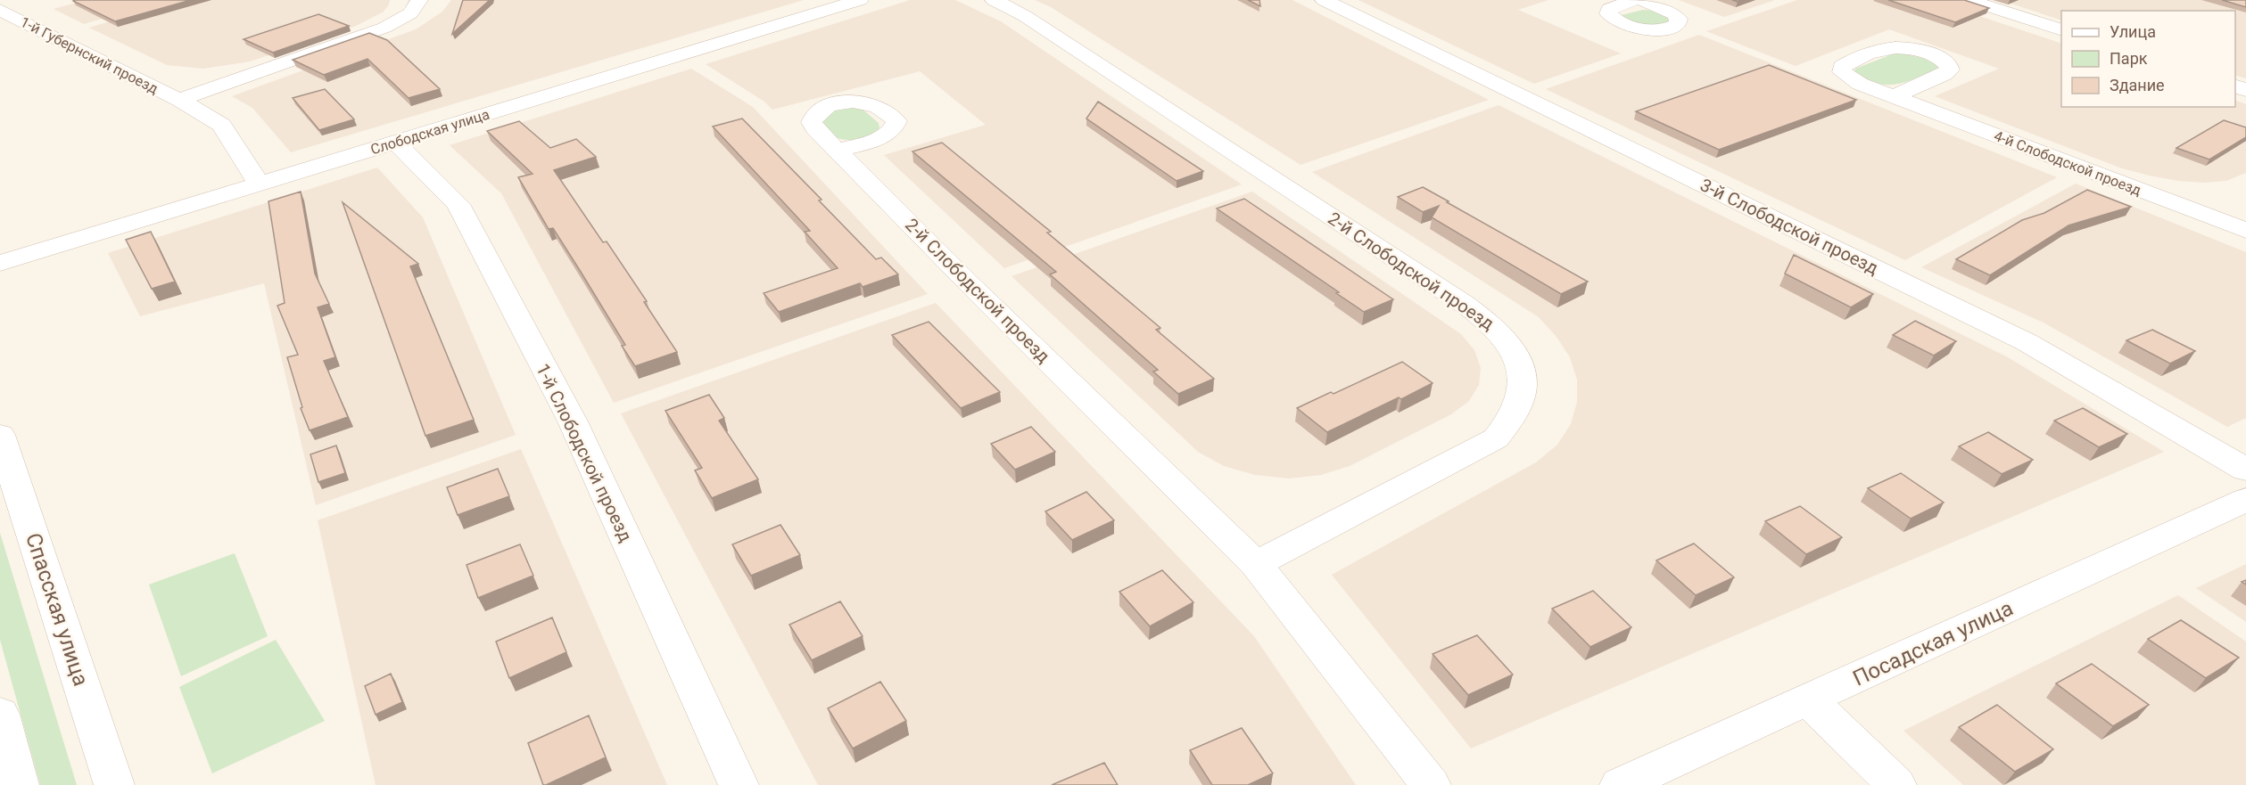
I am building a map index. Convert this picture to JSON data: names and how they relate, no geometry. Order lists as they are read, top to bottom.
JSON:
{
  "streets": {
    "street": [
      "1-й Губернский проезд",
      "Слободская улица",
      "4-й Слободской проезд",
      "3-й Слободской проезд",
      "2-й Слободской проезд",
      "1-й Слободской проезд",
      "Спасская улица",
      "Посадская улица"
    ]
  },
  "crossings": [
    ["1-й Губернский проезд", "Слободская улица"],
    ["Слободская улица", "1-й Слободской проезд"]
  ],
  "legend": ["Улица", "Парк", "Здание"]
}
